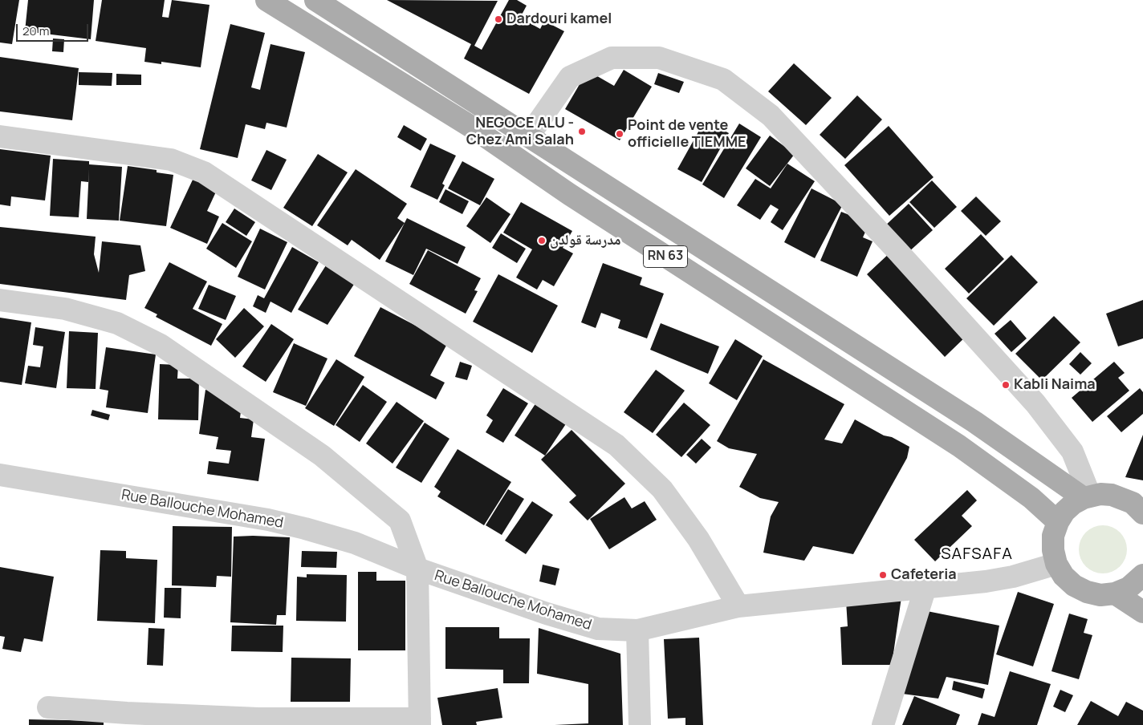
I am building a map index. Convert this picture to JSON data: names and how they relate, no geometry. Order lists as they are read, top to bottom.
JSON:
{
  "streets": {
    "main road": ["RN 63"],
    "street": ["Rue Ballouche Mohamed"]
  },
  "districts": ["SAFSAFA"],
  "places": [
    "Dardouri kamel",
    "NEGOCE ALU - Chez Ami Salah",
    "Point de vente officielle TIEMME",
    "مدرسة قولدن",
    "Kabli Naima",
    "Cafeteria"
  ],
  "scale_bar": "20 m"
}
